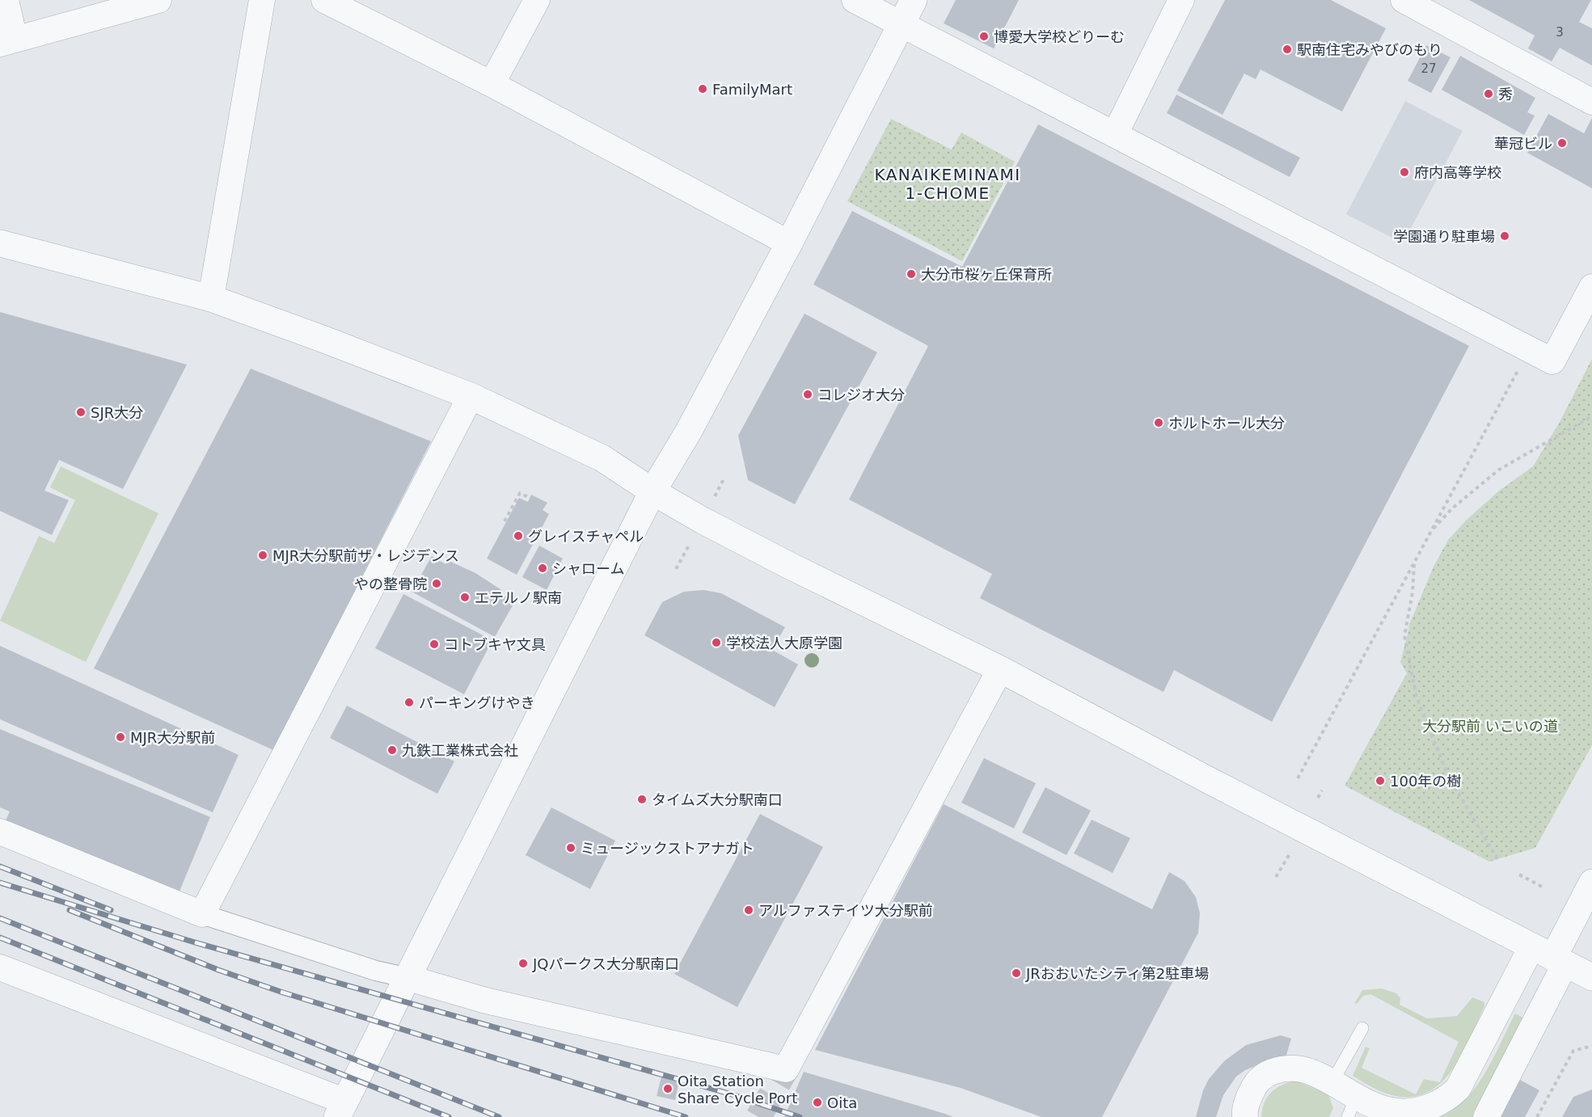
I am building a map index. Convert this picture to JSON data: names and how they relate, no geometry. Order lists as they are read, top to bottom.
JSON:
{
  "districts": ["KANAIKEMINAMI 1-CHOME"],
  "parks": ["大分駅前 いこいの道"],
  "places": [
    "博愛大学校どりーむ",
    "駅南住宅みやびのもり",
    "FamilyMart",
    "秀",
    "華冠ビル",
    "府内高等学校",
    "学園通り駐車場",
    "大分市桜ヶ丘保育所",
    "コレジオ大分",
    "SJR大分",
    "ホルトホール大分",
    "グレイスチャペル",
    "MJR大分駅前ザ・レジデンス",
    "シャローム",
    "やの整骨院",
    "エテルノ駅南",
    "学校法人大原学園",
    "コトブキヤ文具",
    "パーキングけやき",
    "MJR大分駅前",
    "九鉄工業株式会社",
    "100年の樹",
    "タイムズ大分駅南口",
    "ミュージックストアナガト",
    "アルファステイツ大分駅前",
    "JQパークス大分駅南口",
    "JRおおいたシティ第2駐車場",
    "Oita Station Share Cycle Port",
    "Oita"
  ],
  "house_numbers": ["3", "27"]
}
